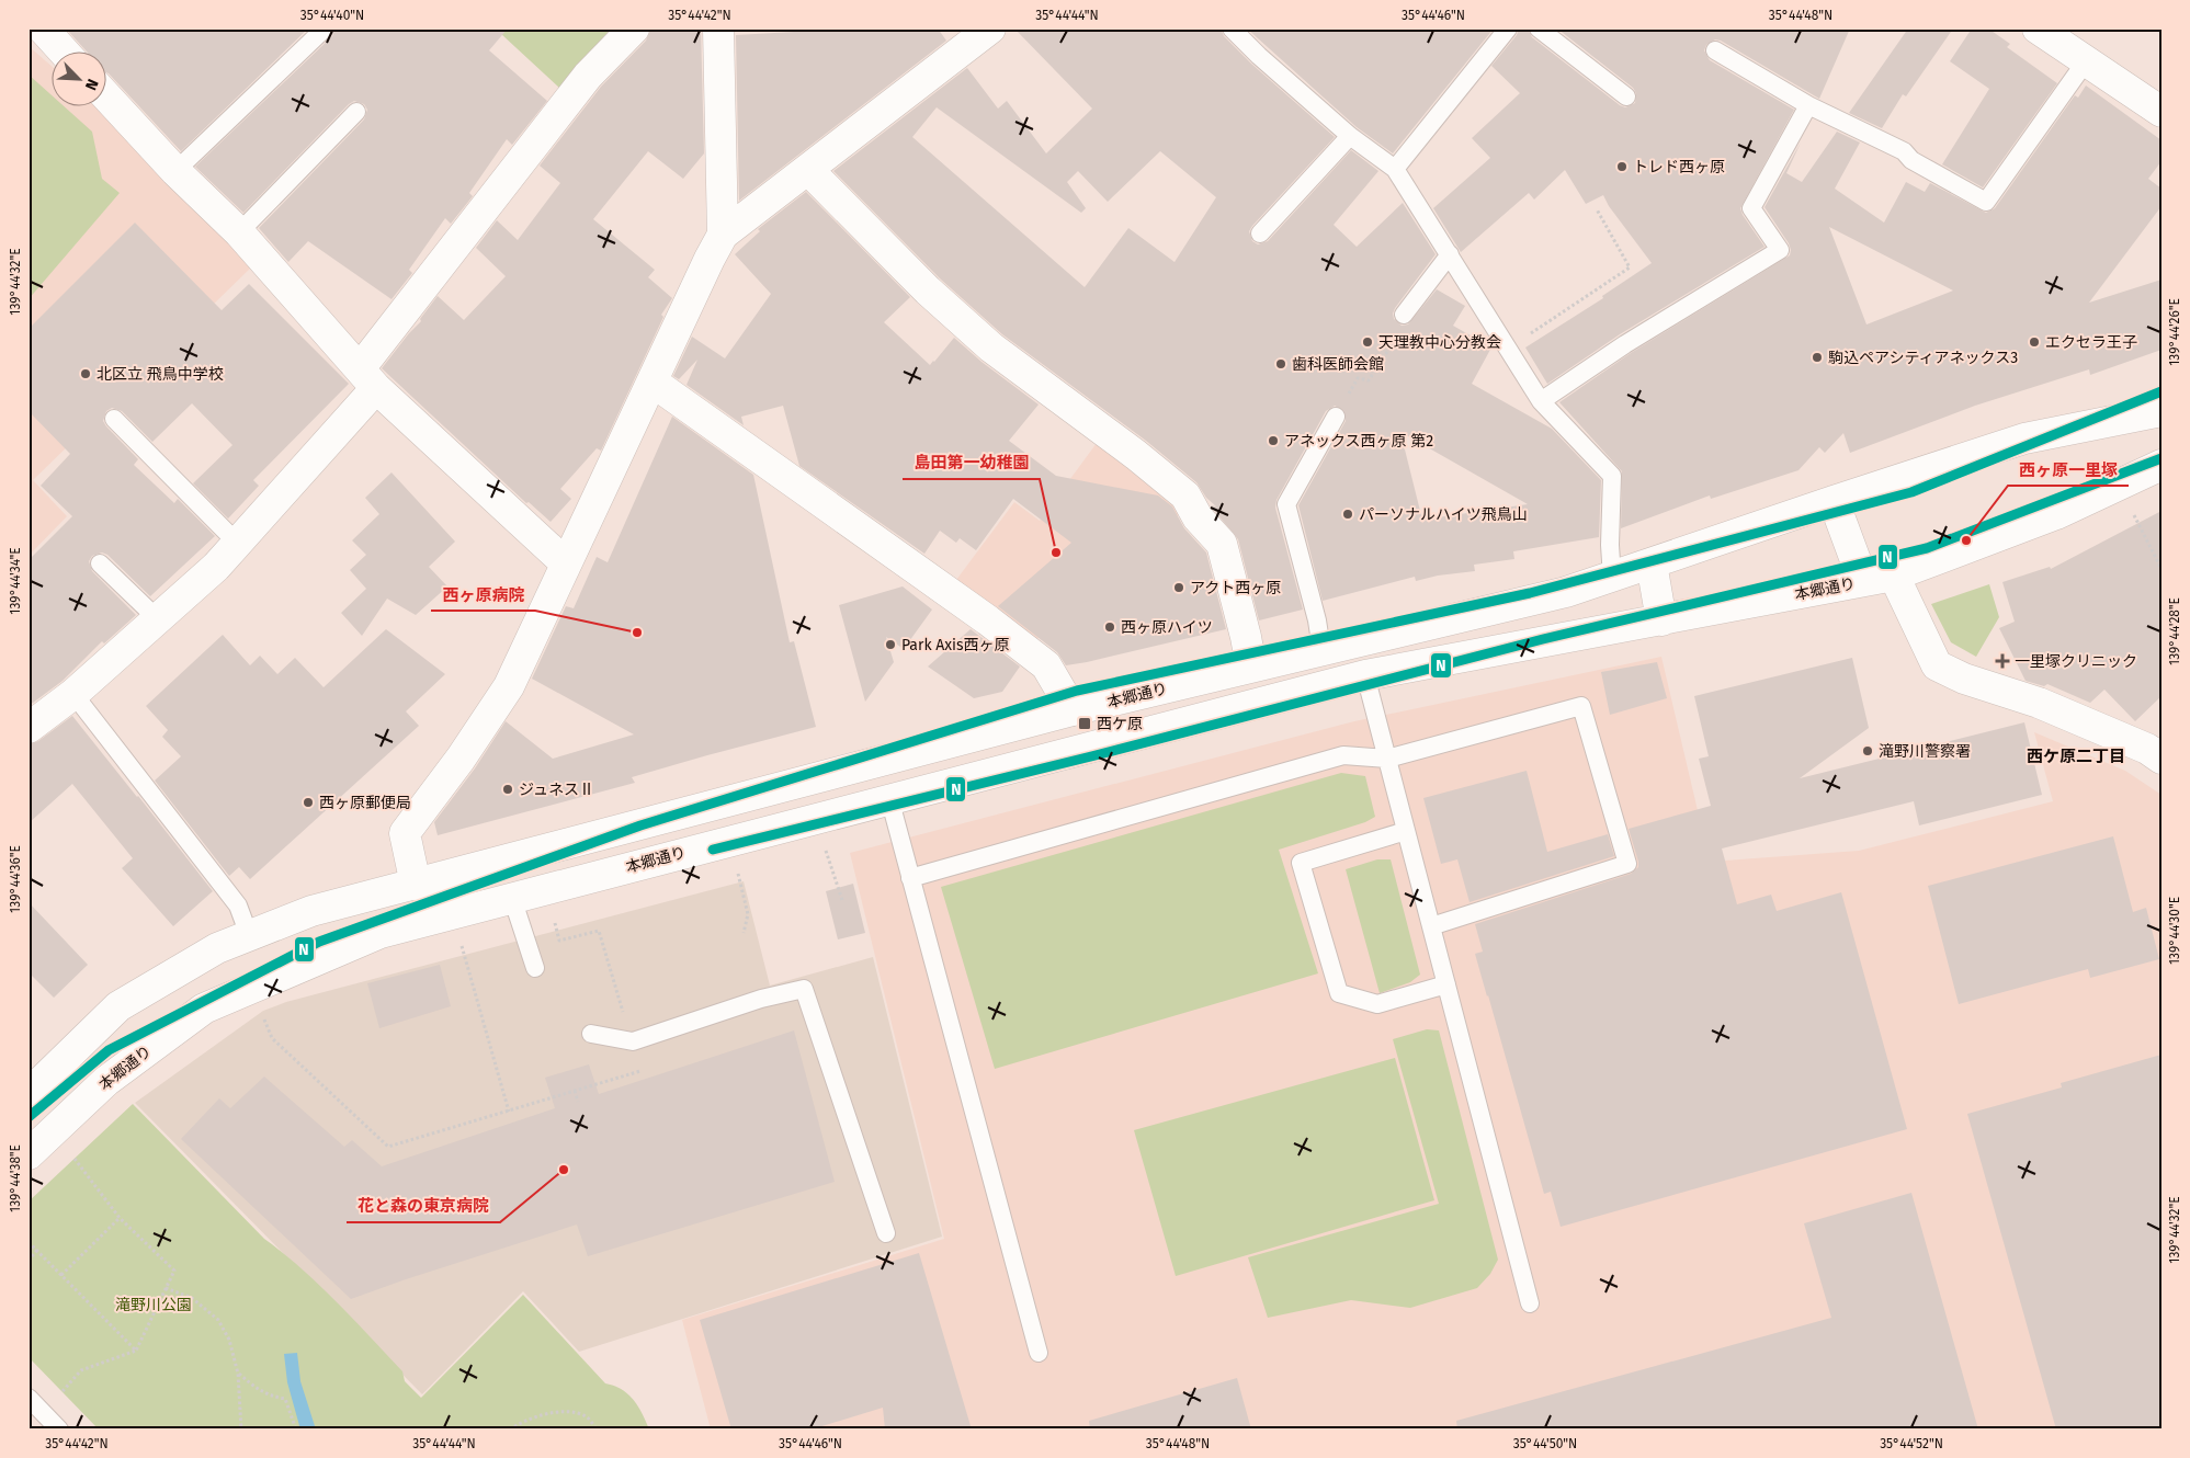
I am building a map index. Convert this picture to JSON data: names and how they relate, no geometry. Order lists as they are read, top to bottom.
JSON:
{
  "streets": {
    "main road": ["本郷通り"]
  },
  "districts": ["西ケ原二丁目"],
  "parks": ["滝野川公園"],
  "places": {
    "other": [
      "トレド西ヶ原",
      "天理教中心分教会",
      "エクセラ王子",
      "駒込ペアシティアネックス3",
      "歯科医師会館",
      "北区立 飛鳥中学校",
      "アネックス西ヶ原 第2",
      "パーソナルハイツ飛鳥山",
      "西ヶ原一里塚",
      "島田第一幼稚園",
      "アクト西ヶ原",
      "西ヶ原ハイツ",
      "西ヶ原病院",
      "Park Axis西ヶ原",
      "滝野川警察署",
      "ジュネスⅡ",
      "西ヶ原郵便局",
      "花と森の東京病院"
    ],
    "health": ["一里塚クリニック"],
    "transit": ["西ケ原"]
  },
  "lines": ["transit line N"],
  "north": "bottom right",
  "coordinates": [
    "35°44'40\"N",
    "35°44'42\"N",
    "35°44'44\"N",
    "35°44'46\"N",
    "35°44'48\"N",
    "139°44'32\"E",
    "139°44'26\"E",
    "139°44'34\"E",
    "139°44'28\"E",
    "139°44'36\"E",
    "139°44'30\"E",
    "139°44'38\"E",
    "35°44'50\"N",
    "35°44'52\"N"
  ]
}
